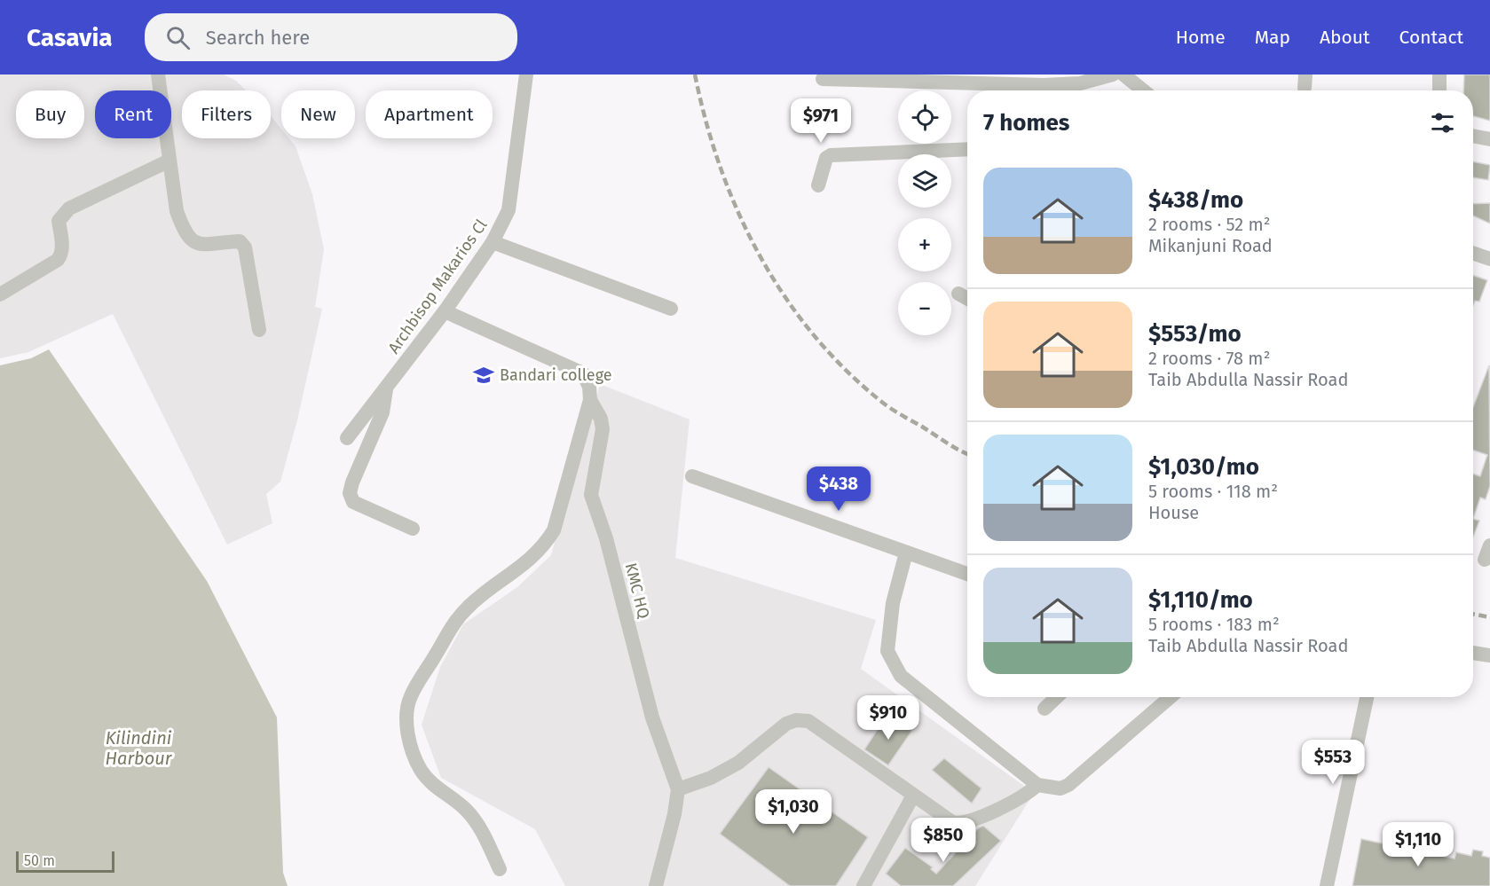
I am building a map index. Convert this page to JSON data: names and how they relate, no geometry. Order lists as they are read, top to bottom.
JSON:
{
  "streets": {
    "street": ["Archbisop Makarios Cl", "KMC HQ"]
  },
  "crossings": [
    ["Archbisop Makarios Cl", "KMC HQ"]
  ],
  "water": ["Kilindini Harbour"],
  "places": {
    "school or university": ["Bandari college"]
  },
  "scale_bar": "50 m",
  "page": {
    "header": "Casavia",
    "search": "Search here",
    "nav": [
      "Home",
      "Map",
      "About",
      "Contact"
    ],
    "map_buttons": ["+", "−"],
    "chip": [
      "Buy",
      "Rent",
      "Filters",
      "New",
      "Apartment"
    ],
    "heading": "7 homes",
    "price": [
      "$971",
      "$438",
      "$910",
      "$553",
      "$1,030",
      "$850",
      "$1,110"
    ],
    "list": [
      {
        "name": "$438/mo",
        "note": "2 rooms · 52 m² · Mikanjuni Road"
      },
      {
        "name": "$553/mo",
        "note": "2 rooms · 78 m² · Taib Abdulla Nassir Road"
      },
      {
        "name": "$1,030/mo",
        "note": "5 rooms · 118 m² · House"
      },
      {
        "name": "$1,110/mo",
        "note": "5 rooms · 183 m² · Taib Abdulla Nassir Road"
      }
    ],
    "scale": "50 m"
  }
}
